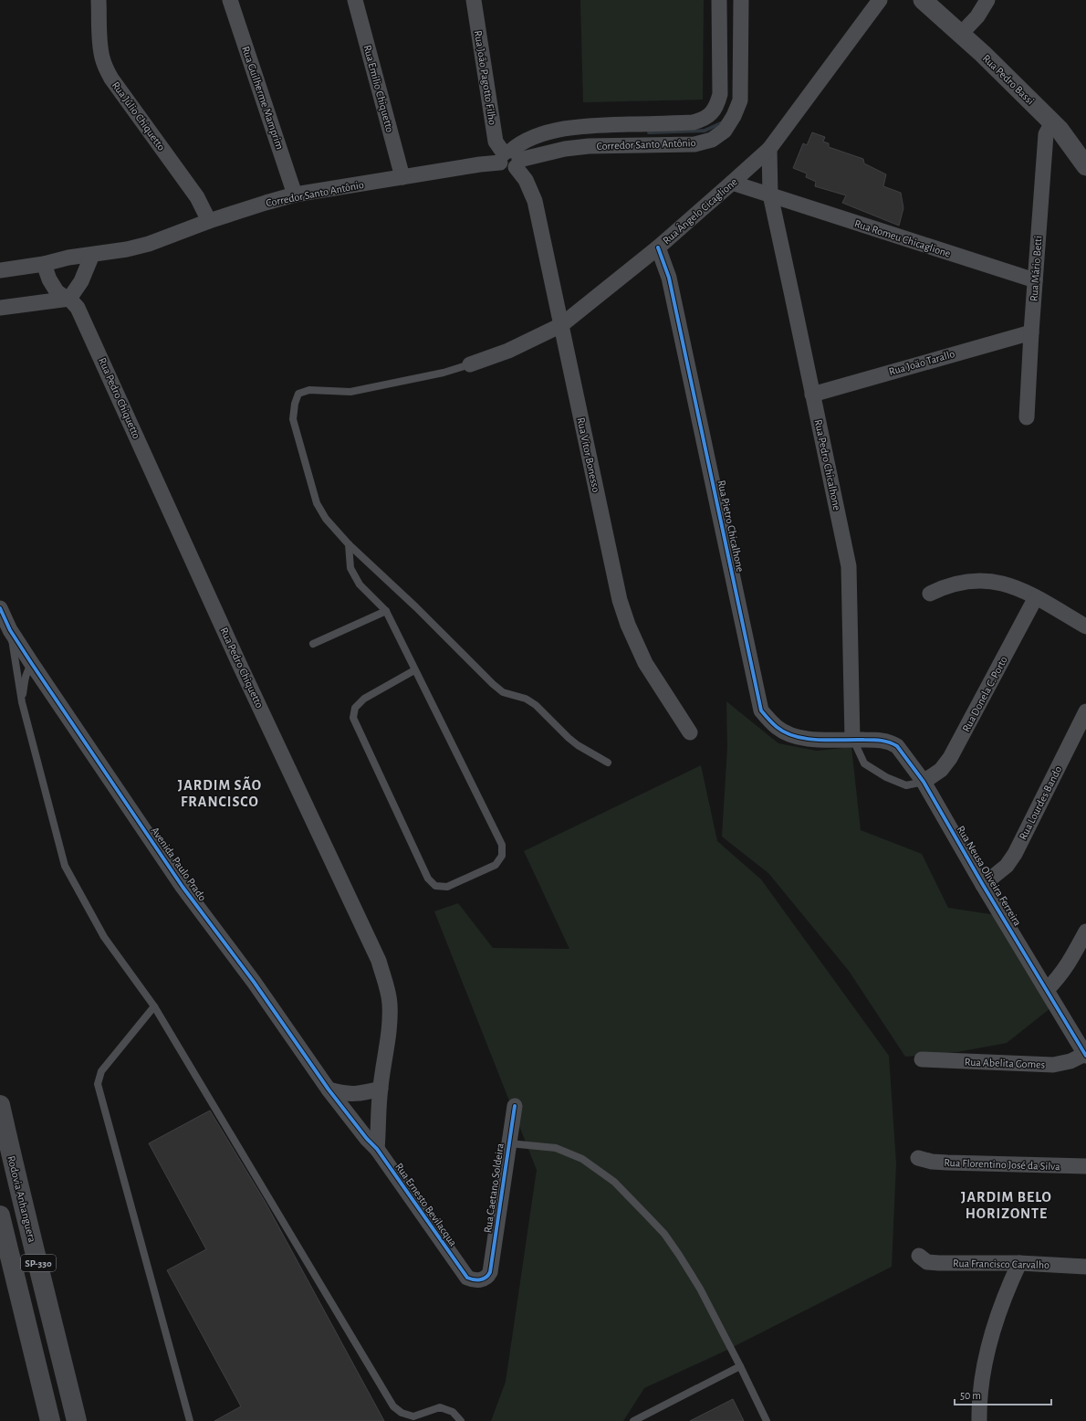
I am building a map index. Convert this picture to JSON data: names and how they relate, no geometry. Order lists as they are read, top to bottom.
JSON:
{
  "streets": {
    "highway": ["Rodovia Anhanguera", "SP-330"],
    "street": [
      "Rua João Pagotto Filho",
      "Rua Pedro Bassi",
      "Rua Emilio Chiquetto",
      "Rua Guilherme Mamprim",
      "Rua Júlio Chiquetto",
      "Corredor Santo Antônio",
      "Rua Ângelo Cicaglione",
      "Rua Romeu Chicaglione",
      "Rua Mário Betti",
      "Rua João Tarallo",
      "Rua Pedro Chiquetto",
      "Rua Vitor Bonesso",
      "Rua Pedro Chicalhone",
      "Rua Pietro Chicalhone",
      "Rua Donela C. Porto",
      "Rua Lourdes Bando",
      "Avenida Paulo Prado",
      "Rua Neusa Oliveira Ferreira",
      "Rua Abelita Gomes",
      "Rua Florentino José da Silva",
      "Rua Caetano Soldeira",
      "Rua Ernesto Bevilacqua",
      "Rua Francisco Carvalho"
    ]
  },
  "crossings": [
    ["Rua João Pagotto Filho", "Corredor Santo Antônio"],
    ["Rua João Pagotto Filho", "Rua Vitor Bonesso"],
    ["Rua Pedro Bassi", "Rua Mário Betti"],
    ["Rua Emilio Chiquetto", "Corredor Santo Antônio"],
    ["Rua Guilherme Mamprim", "Corredor Santo Antônio"],
    ["Rua Júlio Chiquetto", "Corredor Santo Antônio"],
    ["Corredor Santo Antônio", "Rua Pedro Chiquetto"],
    ["Corredor Santo Antônio", "Rua Vitor Bonesso"],
    ["Rua Ângelo Cicaglione", "Rua Romeu Chicaglione"],
    ["Rua Ângelo Cicaglione", "Rua Vitor Bonesso"],
    ["Rua Ângelo Cicaglione", "Rua Pedro Chicalhone"],
    ["Rua Ângelo Cicaglione", "Rua Pietro Chicalhone"],
    ["Rua Romeu Chicaglione", "Rua Mário Betti"],
    ["Rua Romeu Chicaglione", "Rua Pedro Chicalhone"],
    ["Rua Mário Betti", "Rua João Tarallo"],
    ["Rua João Tarallo", "Rua Pedro Chicalhone"],
    ["Rua Pedro Chicalhone", "Rua Pietro Chicalhone"],
    ["Rua Pedro Chicalhone", "Rua Neusa Oliveira Ferreira"],
    ["Rua Pietro Chicalhone", "Rua Neusa Oliveira Ferreira"],
    ["Rua Donela C. Porto", "Rua Neusa Oliveira Ferreira"],
    ["Rua Lourdes Bando", "Rua Neusa Oliveira Ferreira"],
    ["Avenida Paulo Prado", "Rua Ernesto Bevilacqua"],
    ["Rua Neusa Oliveira Ferreira", "Rua Abelita Gomes"],
    ["Rua Caetano Soldeira", "Rua Ernesto Bevilacqua"]
  ],
  "districts": ["JARDIM SÃO FRANCISCO", "JARDIM BELO HORIZONTE"],
  "scale_bar": "50 m"
}
